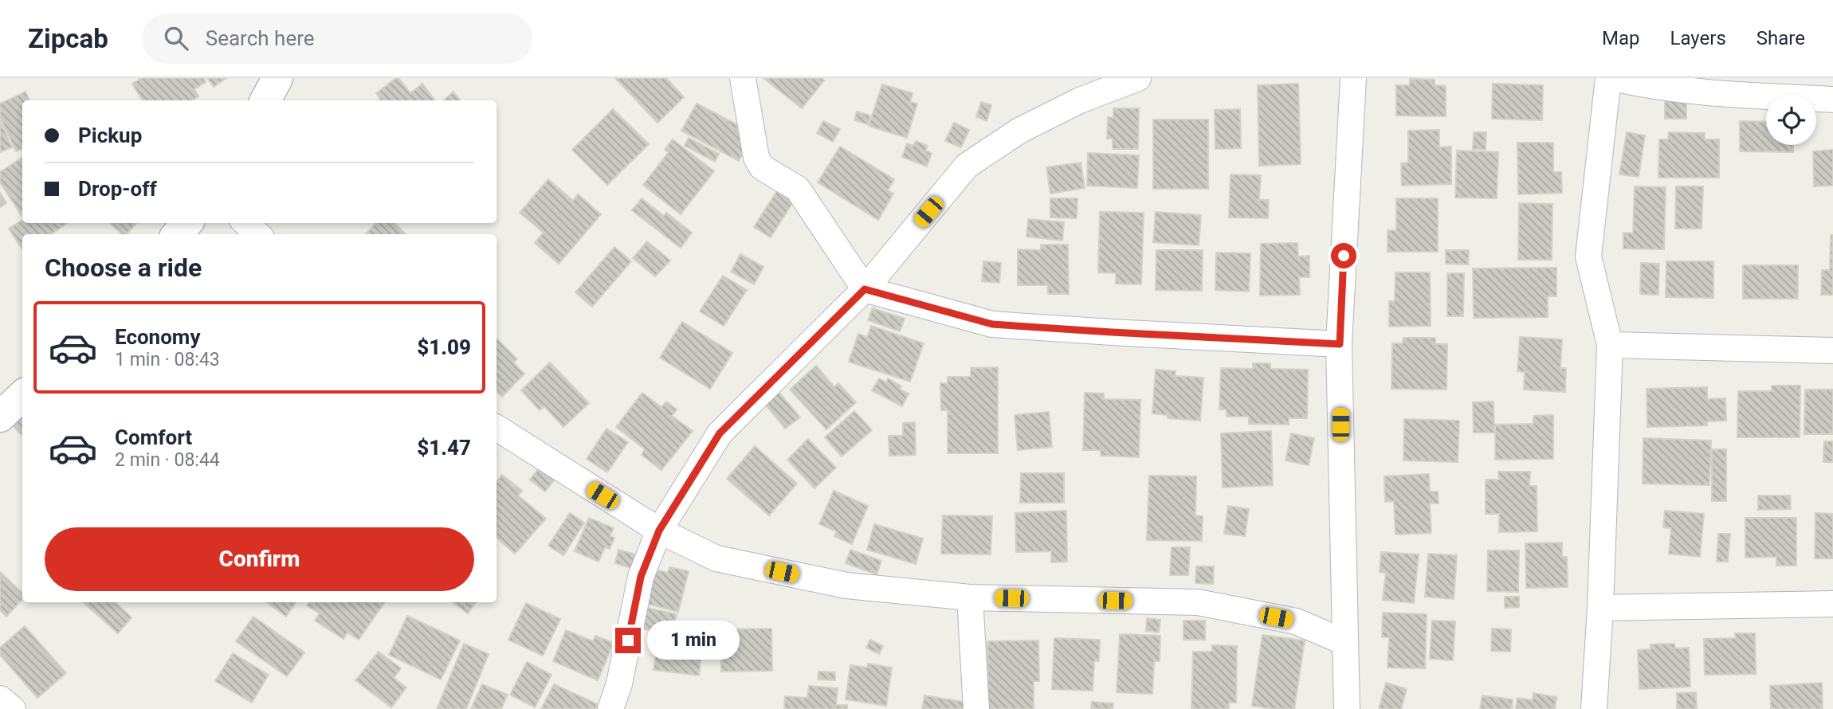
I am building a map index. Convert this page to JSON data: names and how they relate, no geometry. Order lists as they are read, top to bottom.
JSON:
{
  "page": {
    "header": "Zipcab",
    "search": "Search here",
    "nav": ["Map", "Layers", "Share"],
    "banner": ["Pickup", "Drop-off"],
    "heading": "Choose a ride",
    "list": [
      {
        "name": "Economy",
        "note": "1 min · 08:43",
        "value": "$1.09"
      },
      {
        "name": "Comfort",
        "note": "2 min · 08:44",
        "value": "$1.47"
      }
    ],
    "buttons": "Confirm",
    "bubble": "1 min"
  }
}
